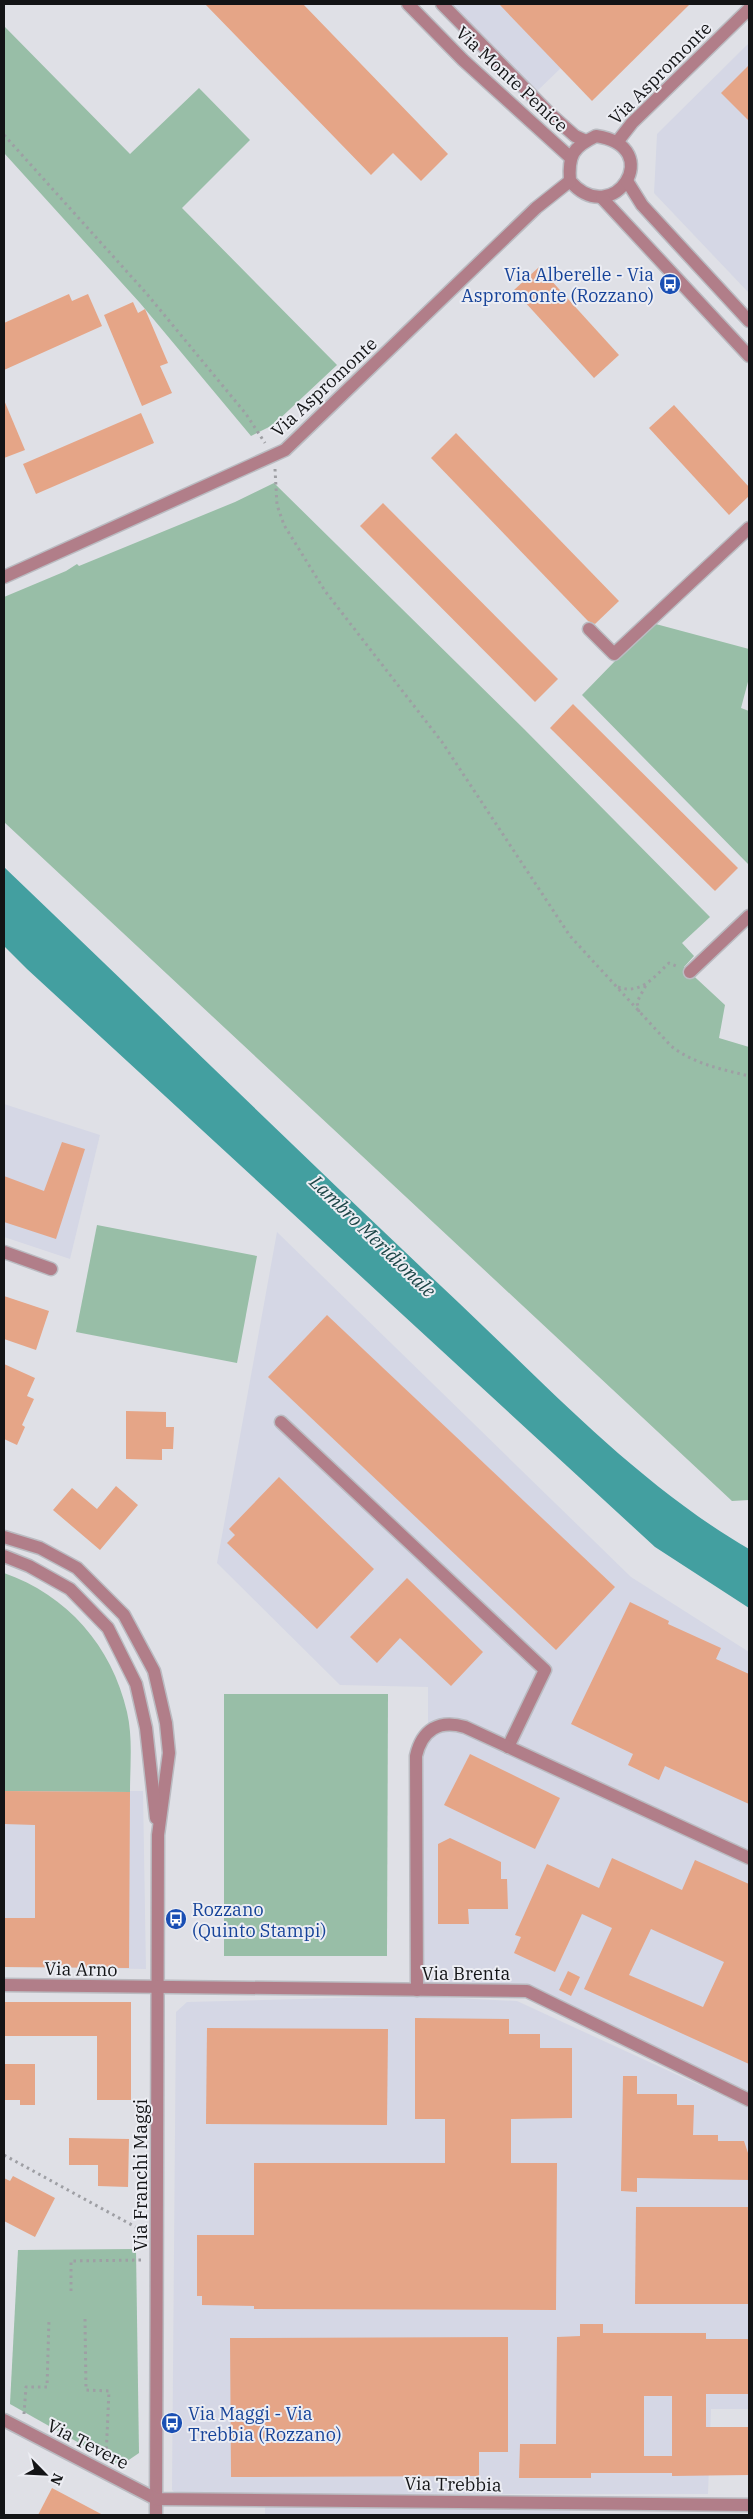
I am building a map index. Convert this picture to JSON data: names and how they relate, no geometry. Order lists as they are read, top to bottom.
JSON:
{
  "streets": {
    "street": [
      "Via Aspromonte",
      "Via Monte Penice",
      "Via Arno",
      "Via Brenta",
      "Via Franchi Maggi",
      "Via Tevere",
      "Via Trebbia"
    ]
  },
  "crossings": [
    ["Via Aspromonte", "Via Monte Penice"],
    ["Via Arno", "Via Brenta"],
    ["Via Arno", "Via Franchi Maggi"],
    ["Via Brenta", "Via Franchi Maggi"],
    ["Via Franchi Maggi", "Via Tevere"],
    ["Via Franchi Maggi", "Via Trebbia"],
    ["Via Tevere", "Via Trebbia"]
  ],
  "water": ["Lambro Meridionale"],
  "places": {
    "bus stop": ["Via Alberelle - Via Aspromonte (Rozzano)", "Rozzano (Quinto Stampi)", "Via Maggi - Via Trebbia (Rozzano)"]
  },
  "north": "bottom right"
}
